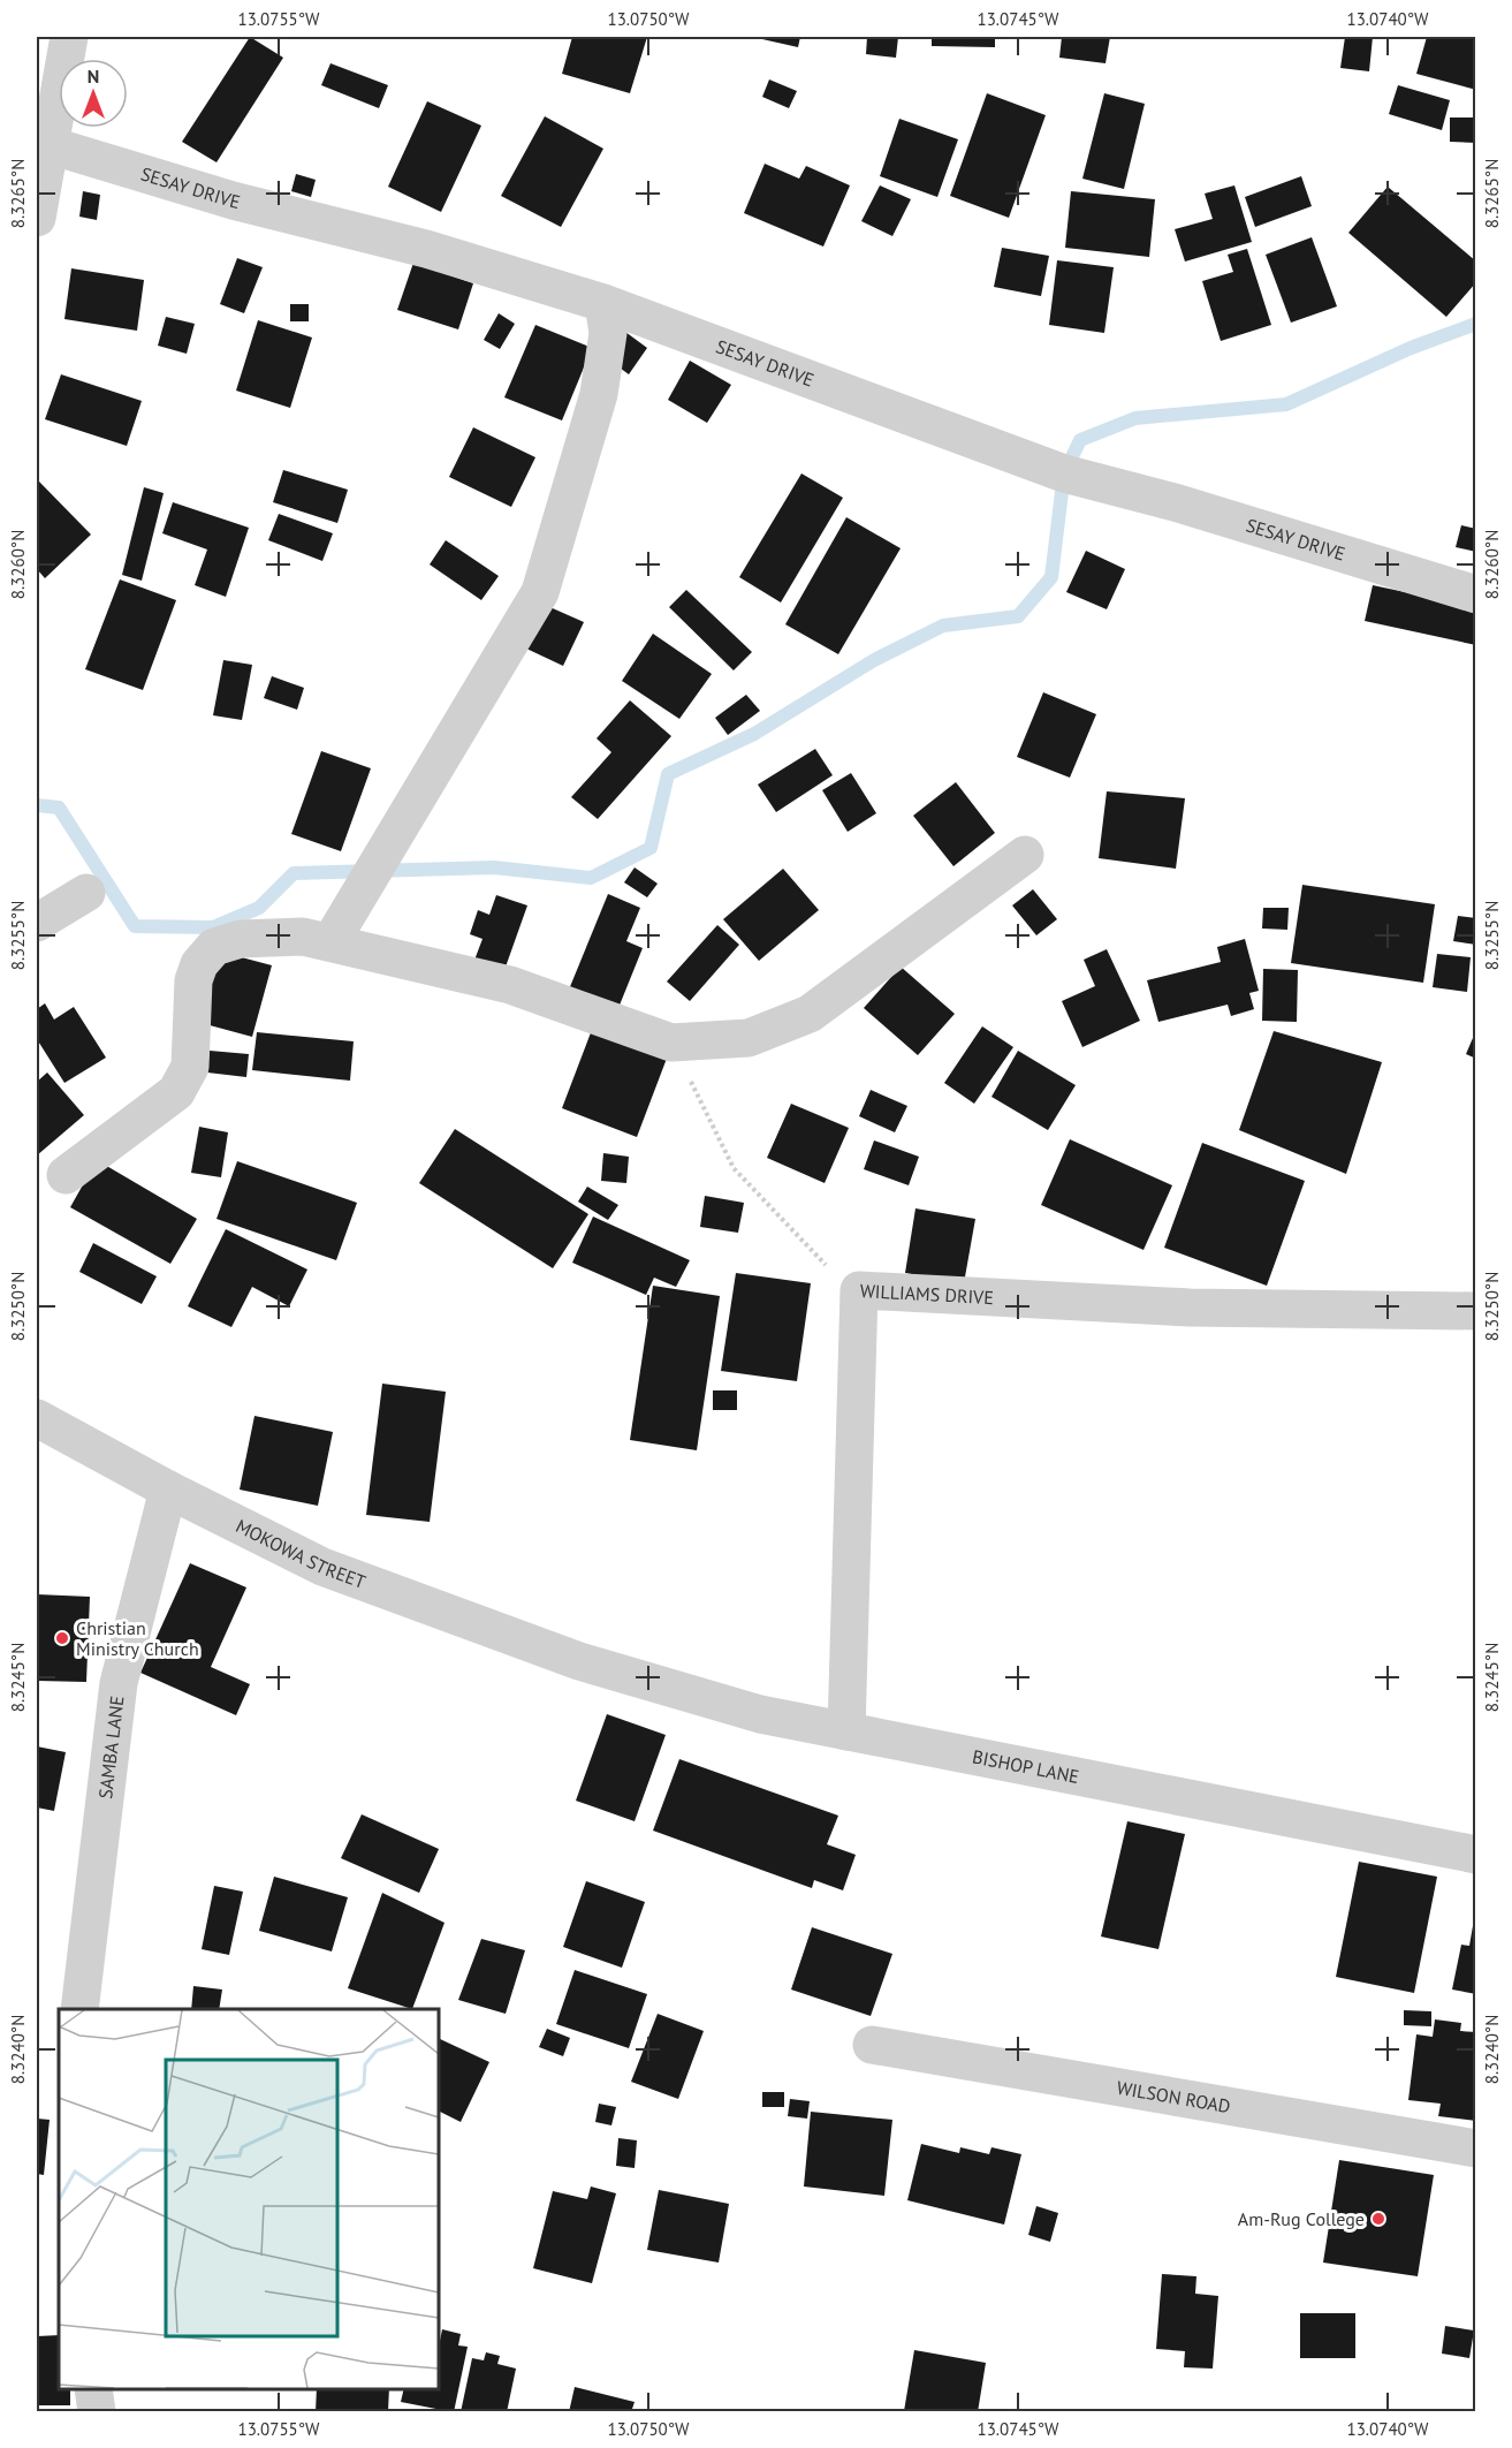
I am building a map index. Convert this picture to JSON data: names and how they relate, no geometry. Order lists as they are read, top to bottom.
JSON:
{
  "streets": {
    "street": [
      "SESAY DRIVE",
      "WILLIAMS DRIVE",
      "MOKOWA STREET",
      "SAMBA LANE",
      "BISHOP LANE",
      "WILSON ROAD"
    ]
  },
  "crossings": [
    ["MOKOWA STREET", "SAMBA LANE"],
    ["MOKOWA STREET", "BISHOP LANE"]
  ],
  "places": ["Christian Ministry Church", "Am-Rug College"],
  "north": "top",
  "coordinates": [
    "13.0755°W",
    "13.0750°W",
    "13.0745°W",
    "13.0740°W",
    "8.3265°N",
    "8.3260°N",
    "8.3255°N",
    "8.3250°N",
    "8.3245°N",
    "8.3240°N"
  ]
}
